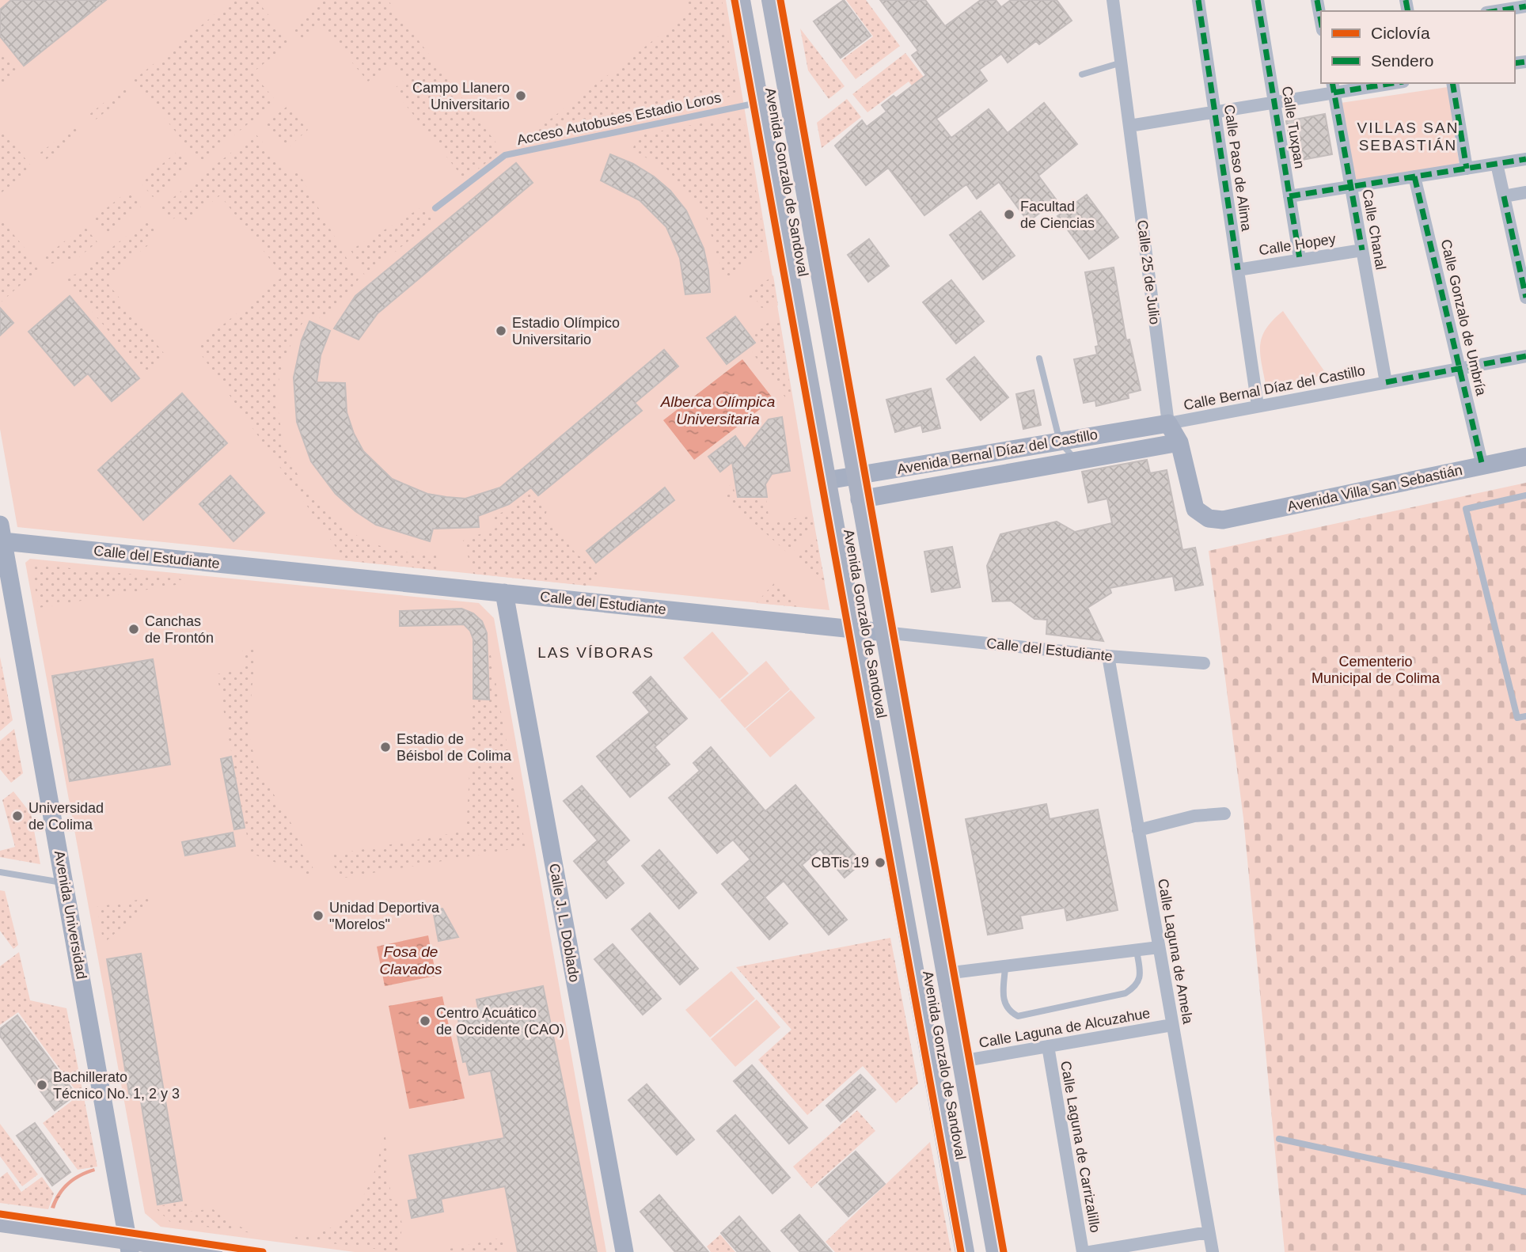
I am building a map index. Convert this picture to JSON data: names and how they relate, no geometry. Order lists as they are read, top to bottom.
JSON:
{
  "streets": {
    "main road": ["Avenida Gonzalo de Sandoval"],
    "street": [
      "Calle Tuxpan",
      "Calle Paso de Alima",
      "Calle Chanal",
      "Calle Hopey",
      "Calle 25 de Julio",
      "Calle Gonzalo de Umbría",
      "Calle Bernal Díaz del Castillo",
      "Avenida Bernal Díaz del Castillo",
      "Avenida Villa San Sebastián",
      "Calle del Estudiante",
      "Avenida Universidad",
      "Calle J. L. Doblado",
      "Calle Laguna de Amela",
      "Calle Laguna de Alcuzahue",
      "Calle Laguna de Carrizalillo"
    ],
    "lane": ["Acceso Autobuses Estadio Loros"]
  },
  "crossings": [
    ["Acceso Autobuses Estadio Loros", "Avenida Gonzalo de Sandoval"],
    ["Calle Tuxpan", "Calle Hopey"],
    ["Calle Paso de Alima", "Calle Hopey"],
    ["Calle Paso de Alima", "Calle Bernal Díaz del Castillo"],
    ["Avenida Gonzalo de Sandoval", "Avenida Bernal Díaz del Castillo"],
    ["Avenida Gonzalo de Sandoval", "Calle del Estudiante"],
    ["Avenida Gonzalo de Sandoval", "Calle Laguna de Alcuzahue"],
    ["Calle Chanal", "Calle Hopey"],
    ["Calle Chanal", "Calle Bernal Díaz del Castillo"],
    ["Calle 25 de Julio", "Calle Bernal Díaz del Castillo"],
    ["Calle 25 de Julio", "Avenida Bernal Díaz del Castillo"],
    ["Calle 25 de Julio", "Avenida Villa San Sebastián"],
    ["Calle Gonzalo de Umbría", "Calle Bernal Díaz del Castillo"],
    ["Calle Gonzalo de Umbría", "Avenida Villa San Sebastián"],
    ["Calle Bernal Díaz del Castillo", "Avenida Bernal Díaz del Castillo"],
    ["Calle del Estudiante", "Avenida Universidad"],
    ["Calle del Estudiante", "Calle J. L. Doblado"],
    ["Calle del Estudiante", "Calle Laguna de Amela"],
    ["Calle Laguna de Amela", "Calle Laguna de Alcuzahue"],
    ["Calle Laguna de Alcuzahue", "Calle Laguna de Carrizalillo"]
  ],
  "districts": ["VILLAS SAN SEBASTIÁN", "LAS VÍBORAS"],
  "water": ["Alberca Olímpica Universitaria", "Fosa de Clavados"],
  "parks": ["Cementerio Municipal de Colima"],
  "places": [
    "Campo Llanero Universitario",
    "Facultad de Ciencias",
    "Estadio Olímpico Universitario",
    "Canchas de Frontón",
    "Estadio de Béisbol de Colima",
    "Universidad de Colima",
    "CBTis 19",
    "Unidad Deportiva \"Morelos\"",
    "Centro Acuático de Occidente (CAO)",
    "Bachillerato Técnico No. 1, 2 y 3"
  ],
  "legend": ["Ciclovía", "Sendero"]
}
